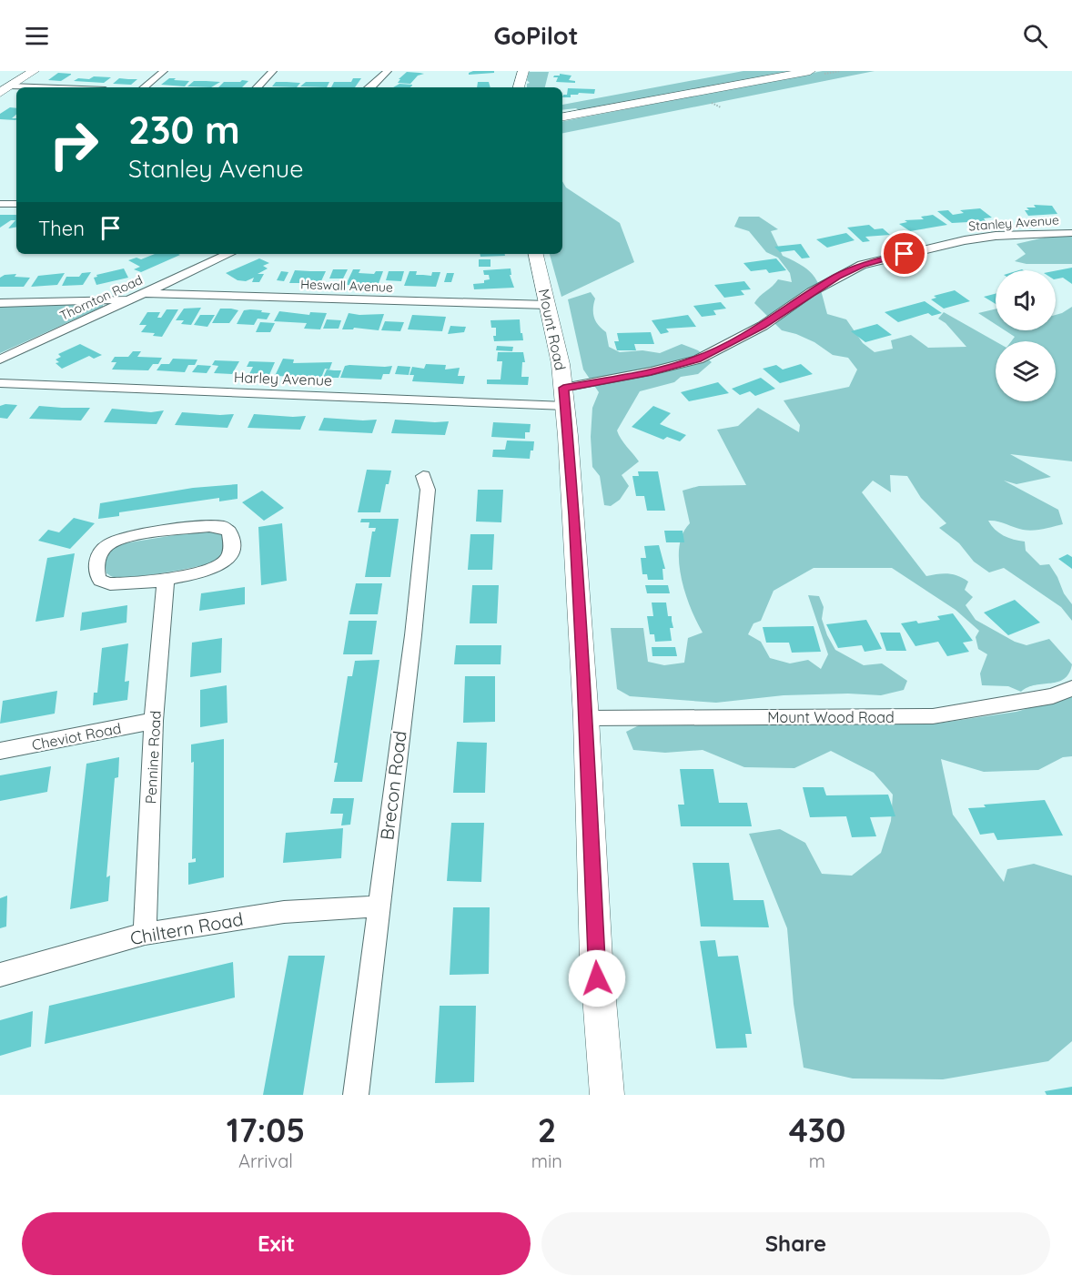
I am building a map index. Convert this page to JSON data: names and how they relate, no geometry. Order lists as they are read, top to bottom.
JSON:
{
  "streets": {
    "main road": ["Mount Road"],
    "street": [
      "Stanley Avenue",
      "Heswall Avenue",
      "Thornton Road",
      "Harley Avenue",
      "Mount Wood Road",
      "Cheviot Road",
      "Pennine Road",
      "Brecon Road",
      "Chiltern Road"
    ]
  },
  "crossings": [
    ["Stanley Avenue", "Mount Road"],
    ["Stanley Avenue", "Harley Avenue"],
    ["Heswall Avenue", "Thornton Road"],
    ["Heswall Avenue", "Mount Road"],
    ["Mount Road", "Harley Avenue"],
    ["Mount Road", "Mount Wood Road"],
    ["Cheviot Road", "Pennine Road"],
    ["Pennine Road", "Chiltern Road"],
    ["Brecon Road", "Chiltern Road"]
  ],
  "page": {
    "header": "GoPilot",
    "turn": ["230 m", "Stanley Avenue"],
    "then": "Then",
    "eta": [
      "17:05",
      "Arrival",
      "2",
      "min",
      "430",
      "m"
    ],
    "buttons": ["Exit", "Share"]
  }
}
